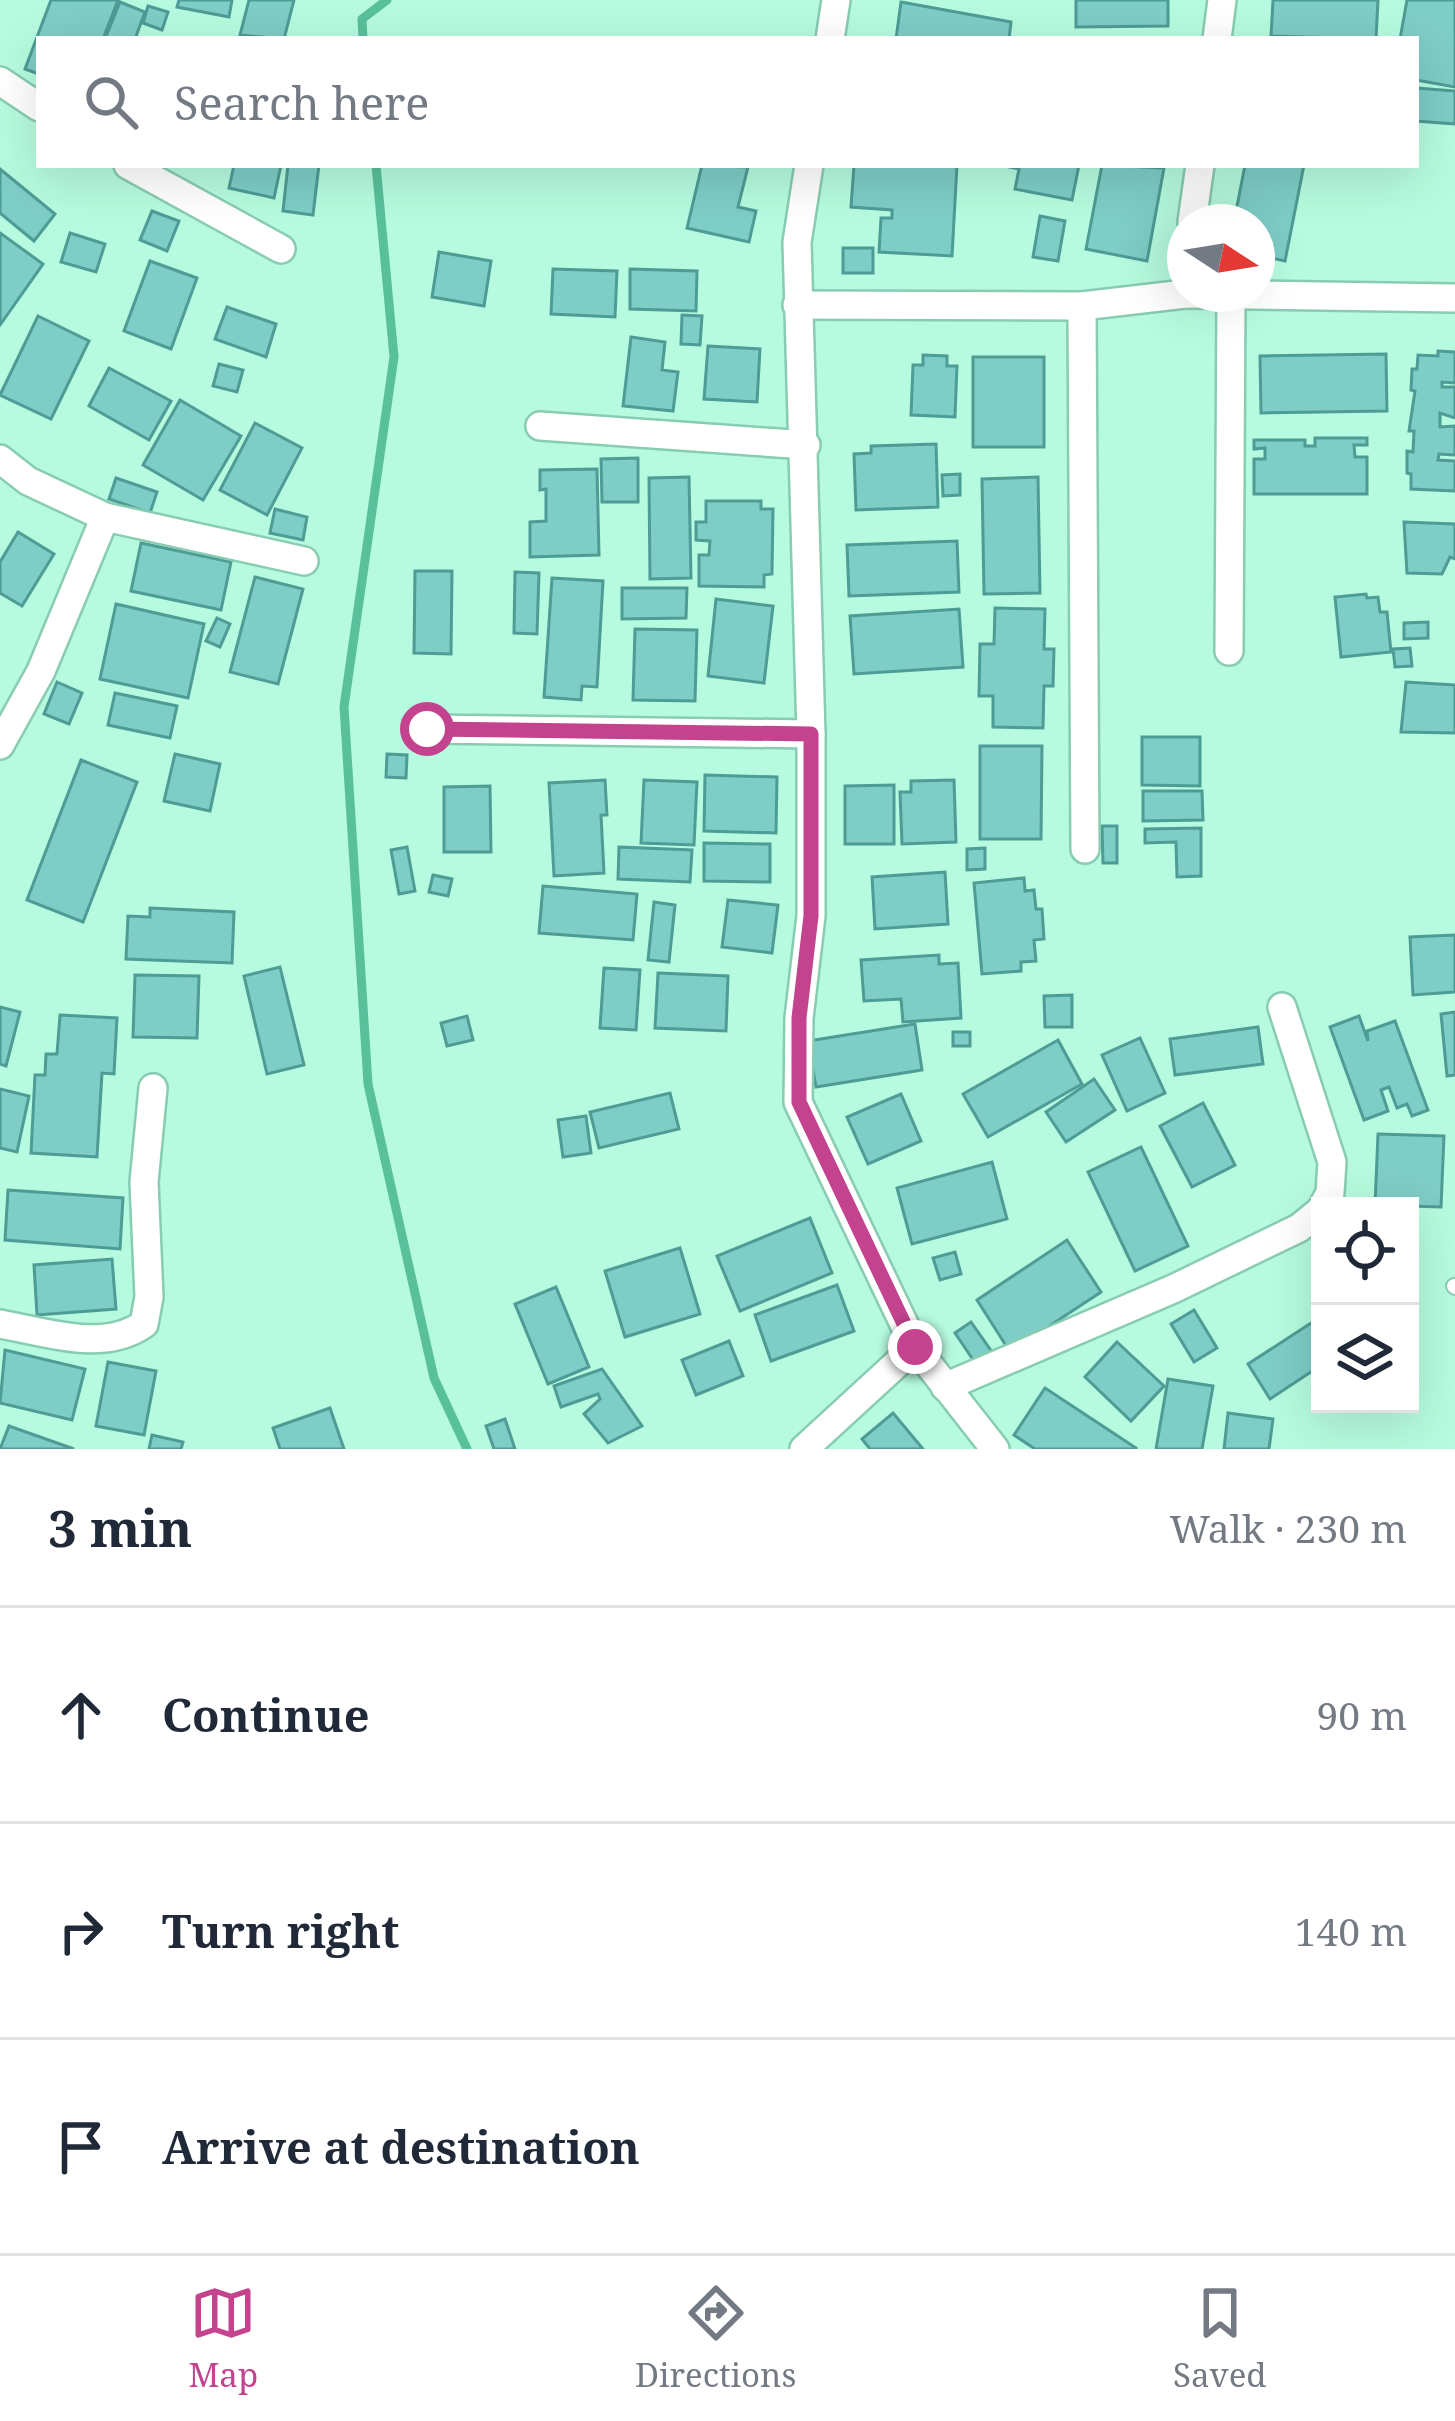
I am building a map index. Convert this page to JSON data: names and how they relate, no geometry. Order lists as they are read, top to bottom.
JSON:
{
  "north": "right",
  "page": {
    "search": "Search here",
    "heading": ["3 min", "Walk · 230 m"],
    "list": [
      ["Continue", "90 m"],
      ["Turn right", "140 m"],
      "Arrive at destination"
    ],
    "nav": ["Map", "Directions", "Saved"]
  }
}
